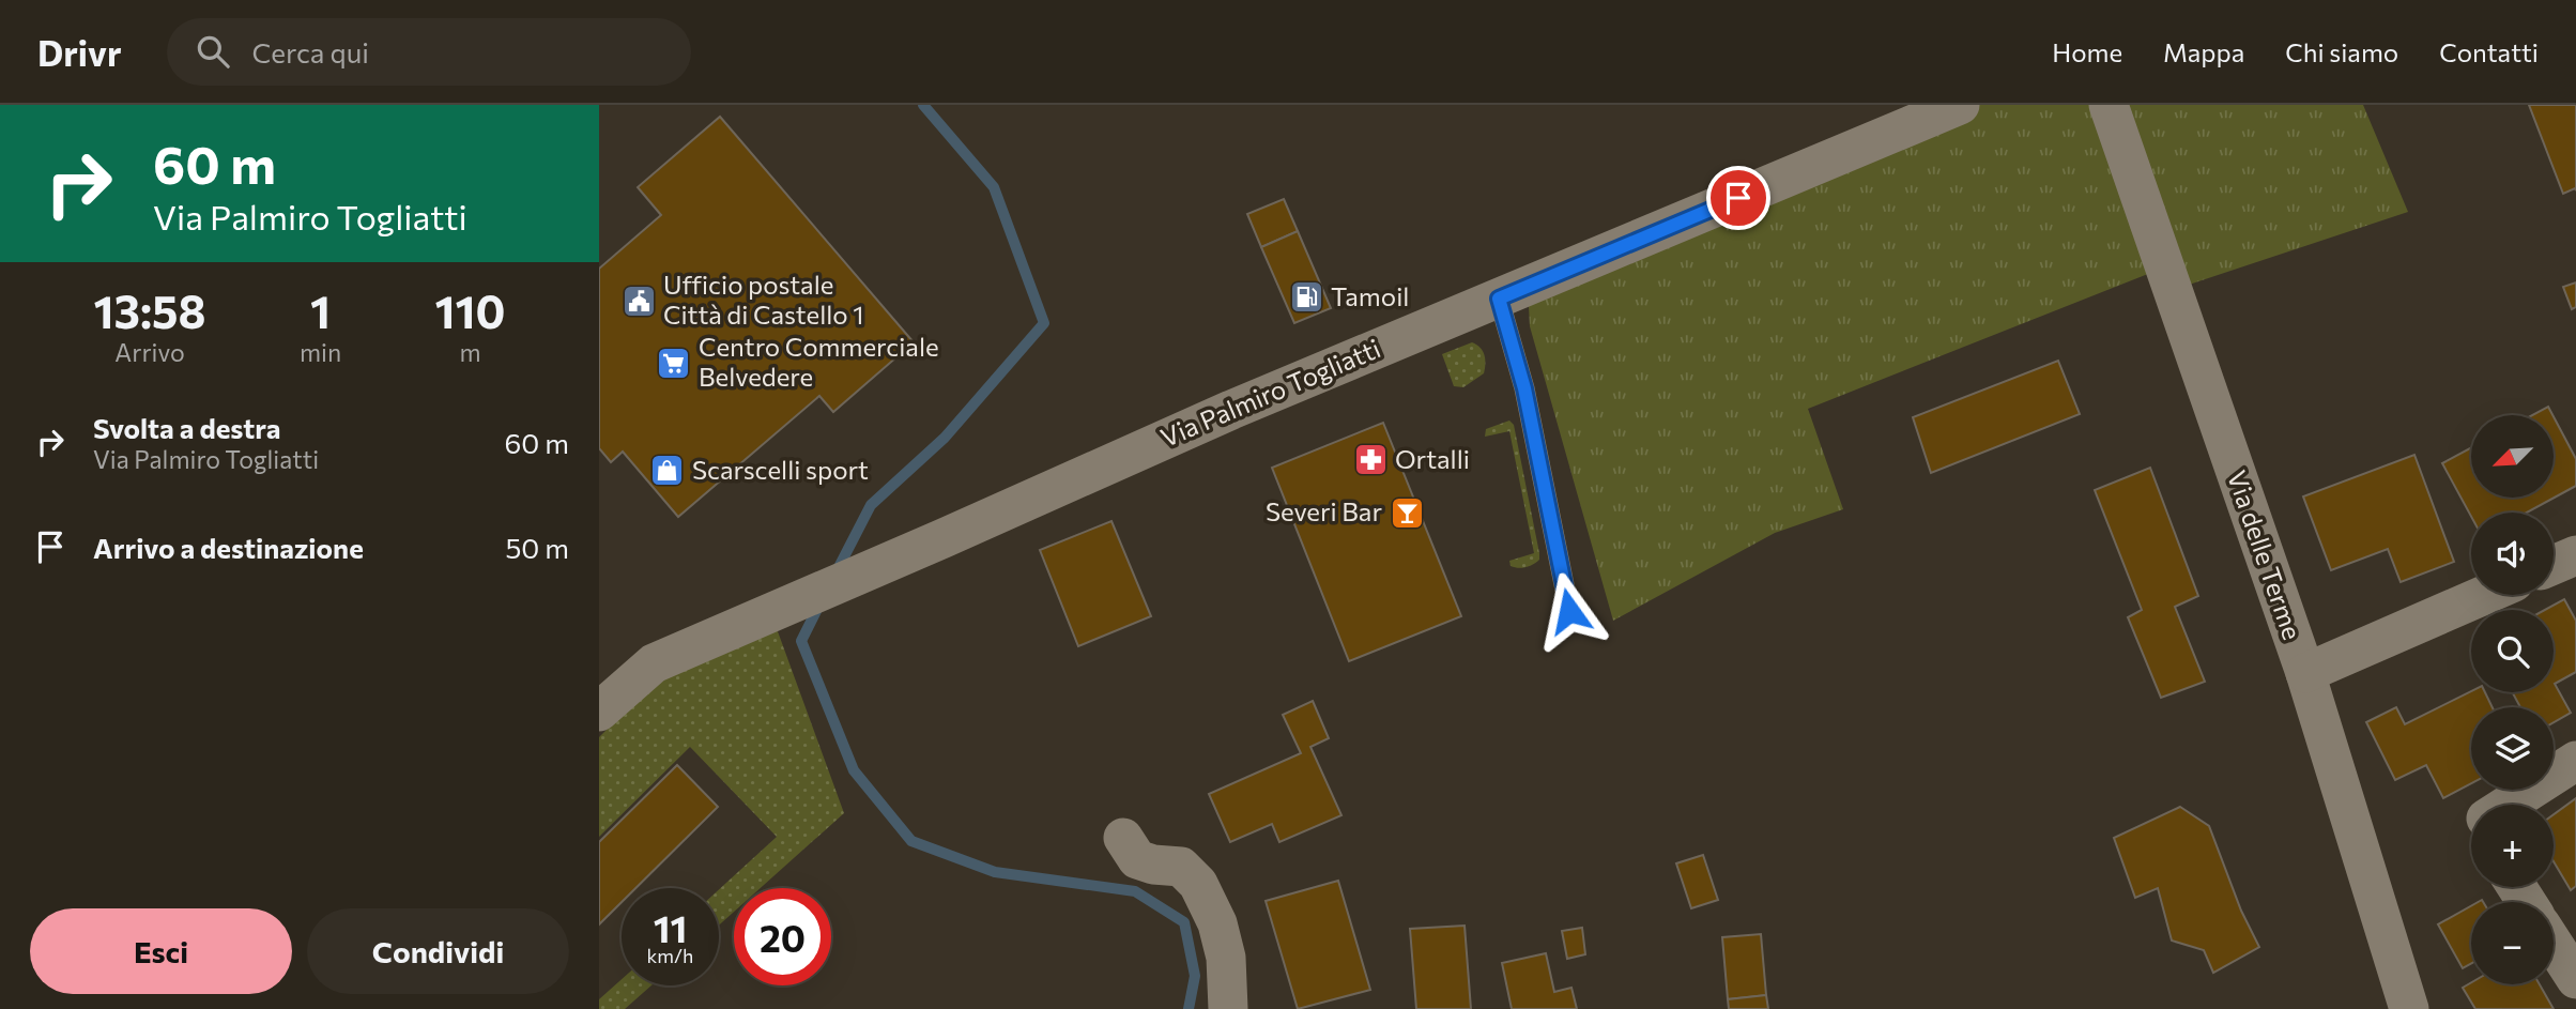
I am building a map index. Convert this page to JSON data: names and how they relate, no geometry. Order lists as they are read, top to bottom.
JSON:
{
  "streets": {
    "street": ["Via Palmiro Togliatti", "Via delle Terme"]
  },
  "places": {
    "fuel station": ["Tamoil"],
    "public building": ["Ufficio postale Città di Castello 1"],
    "supermarket": ["Centro Commerciale Belvedere"],
    "pharmacy": ["Ortalli"],
    "shop": ["Scarscelli sport"],
    "bar": ["Severi Bar"]
  },
  "north": "bottom left",
  "page": {
    "header": "Drivr",
    "search": "Cerca qui",
    "nav": [
      "Home",
      "Mappa",
      "Chi siamo",
      "Contatti"
    ],
    "turn": ["60 m", "Via Palmiro Togliatti"],
    "eta": [
      "13:58",
      "Arrivo",
      "1",
      "min",
      "110",
      "m"
    ],
    "list": [
      {
        "name": "Svolta a destra",
        "note": "Via Palmiro Togliatti",
        "value": "60 m"
      },
      {
        "name": "Arrivo a destinazione",
        "value": "50 m"
      }
    ],
    "map_buttons": ["+", "−"],
    "speed": "11 km/h",
    "limit": "20",
    "buttons": ["Esci", "Condividi"]
  }
}
